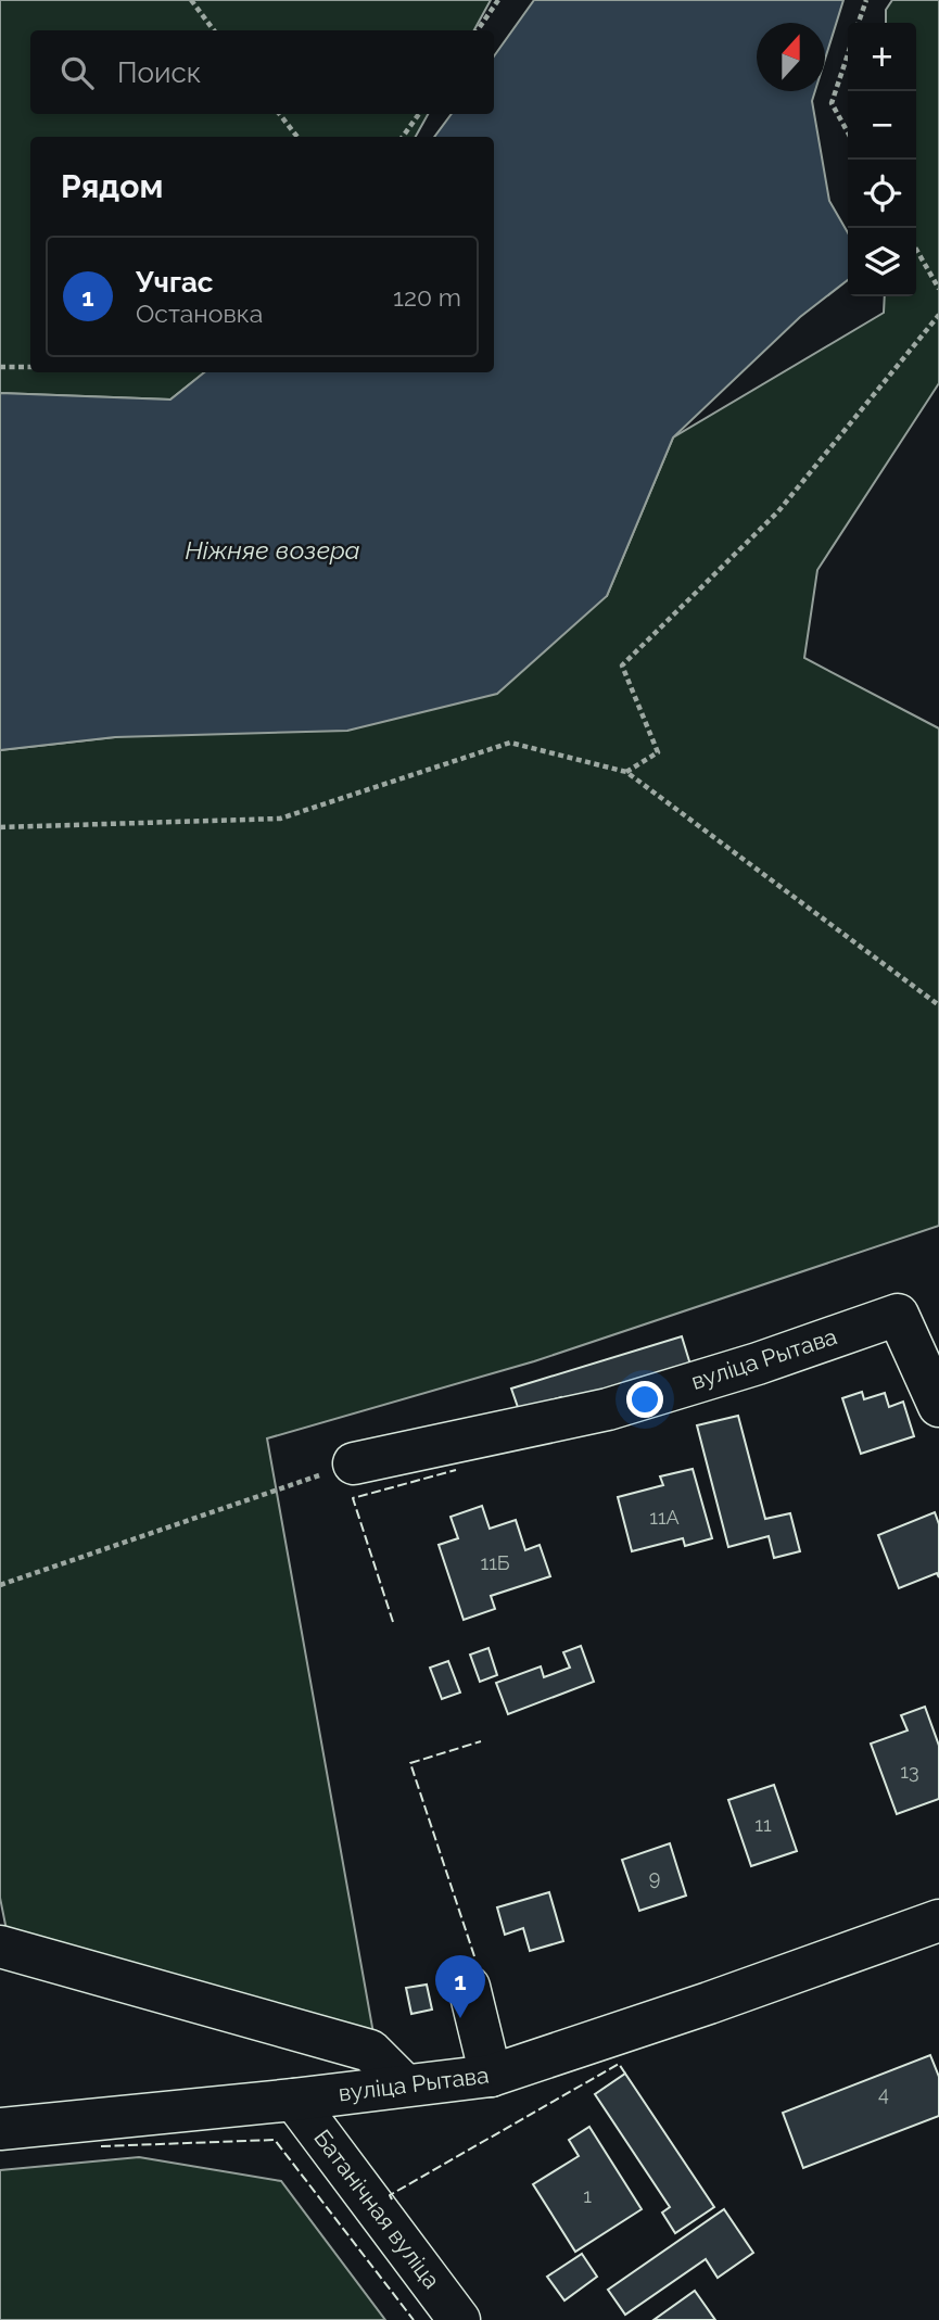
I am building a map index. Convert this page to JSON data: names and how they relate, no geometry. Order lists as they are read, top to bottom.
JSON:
{
  "streets": {
    "street": ["вуліца Рытава", "Батанічная вуліца"]
  },
  "crossings": [
    ["вуліца Рытава", "Батанічная вуліца"]
  ],
  "water": ["Ніжняе возера"],
  "house_numbers": [
    "11А",
    "11Б",
    "13",
    "11",
    "9",
    "4",
    "1"
  ],
  "north": "top",
  "page": {
    "map_buttons": ["+", "−"],
    "search": "Поиск",
    "heading": "Рядом",
    "list": [
      {
        "mark": "1",
        "name": "Учгас",
        "note": "Остановка",
        "value": "120 m"
      }
    ],
    "pins": "1"
  }
}
